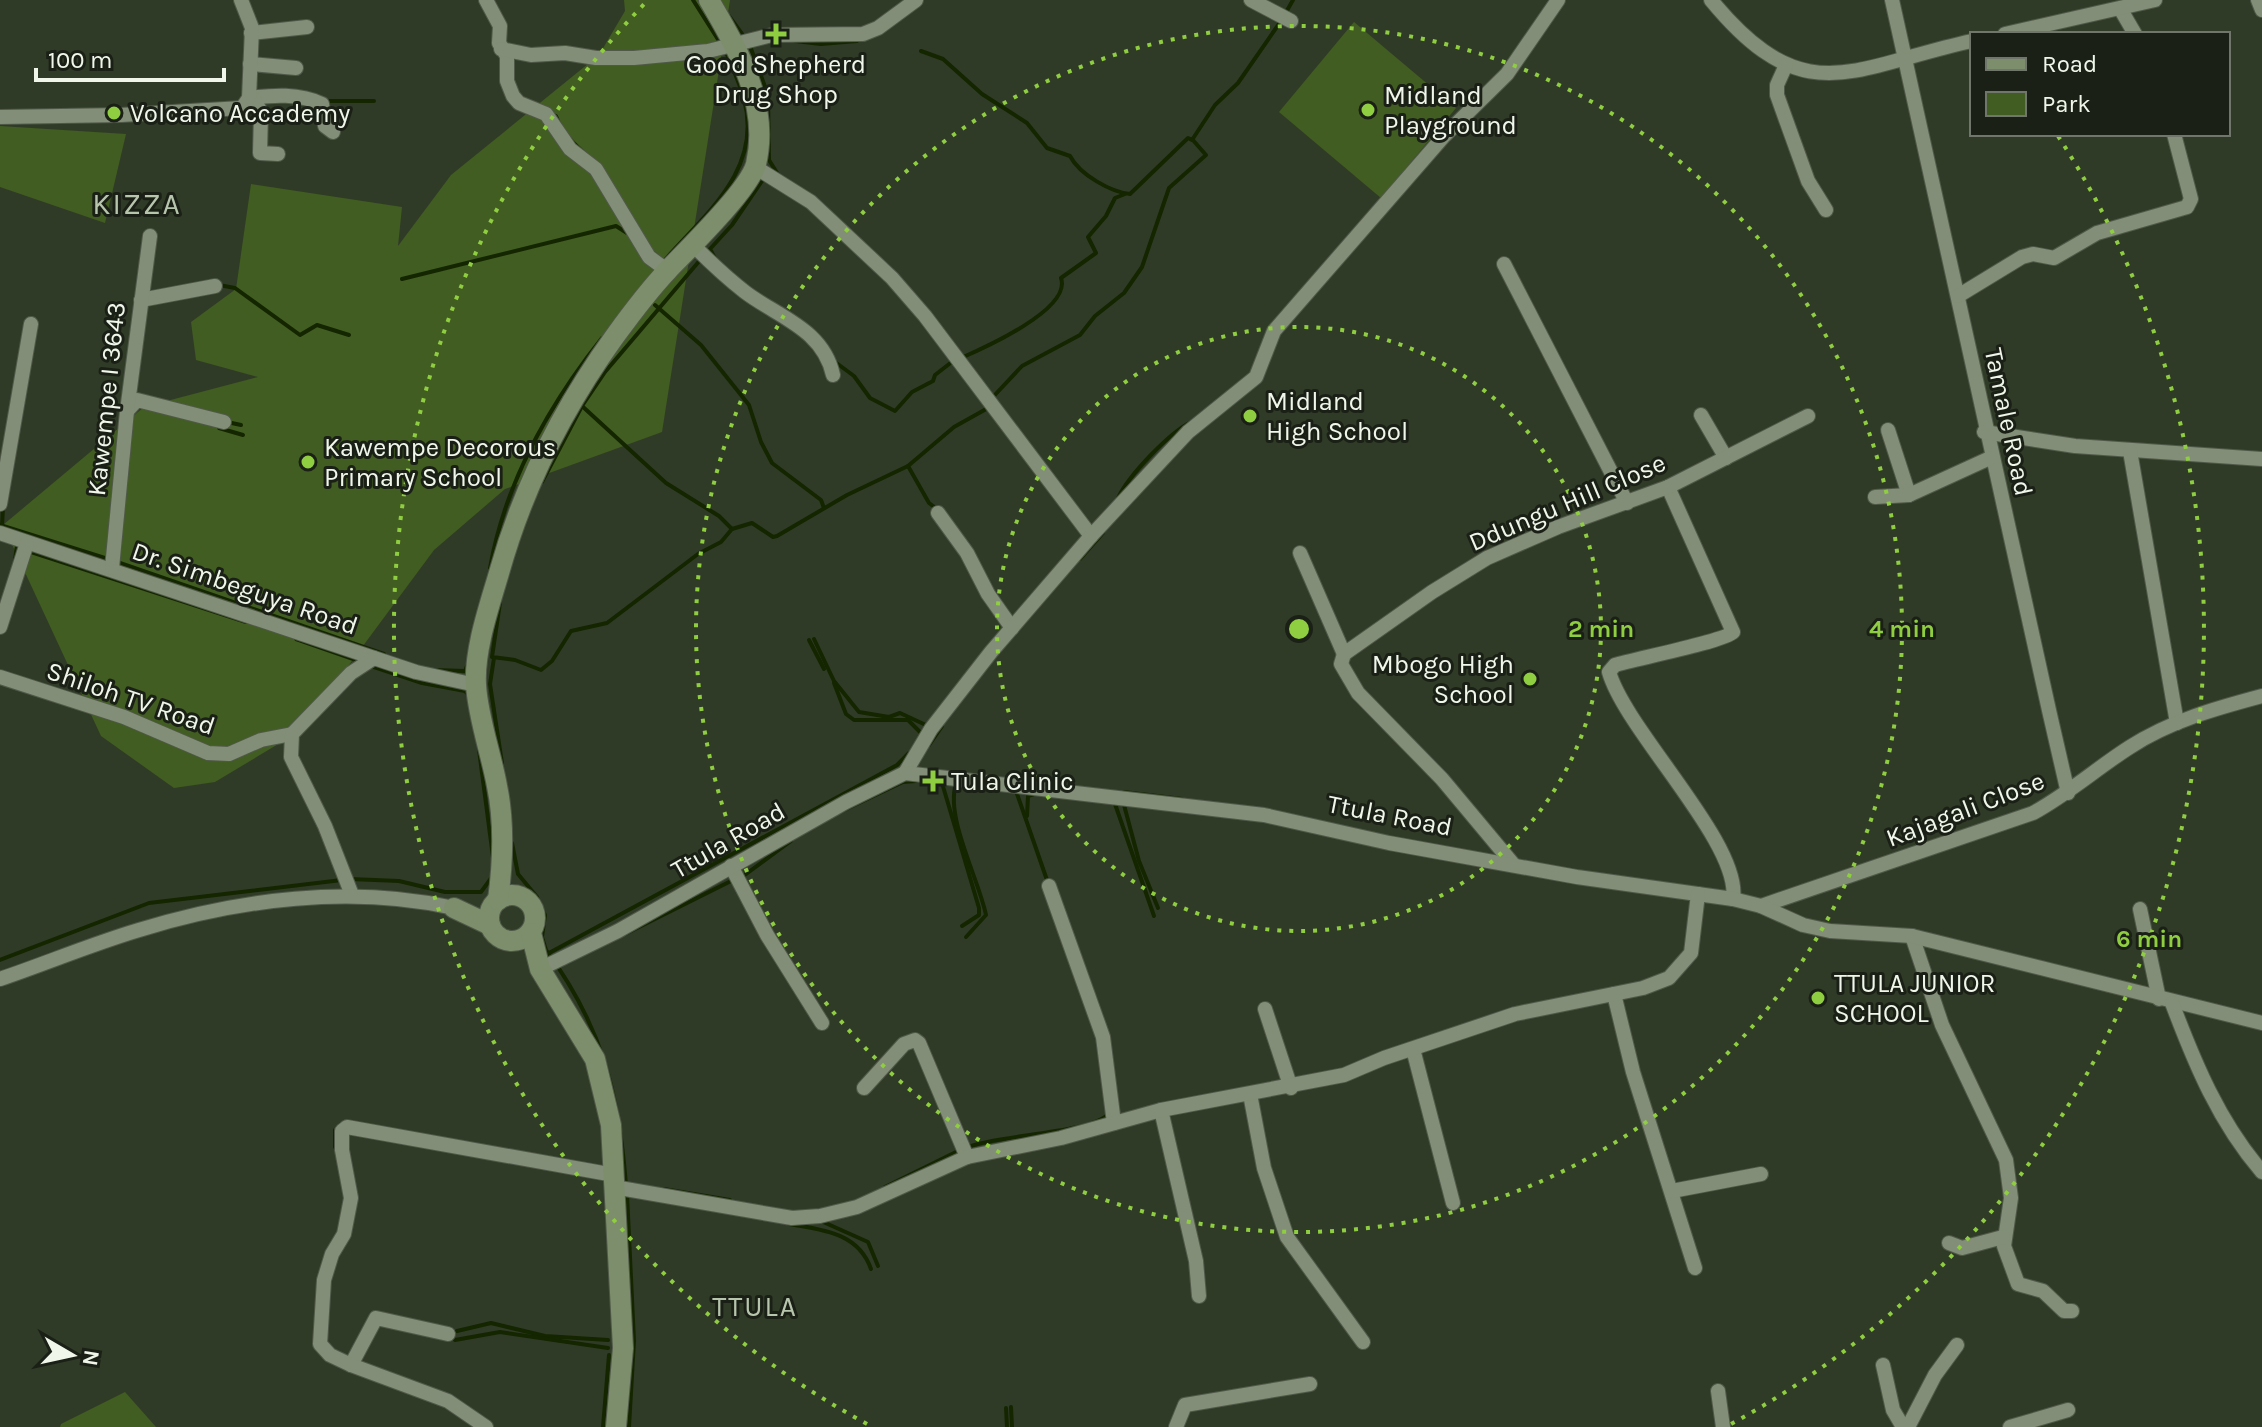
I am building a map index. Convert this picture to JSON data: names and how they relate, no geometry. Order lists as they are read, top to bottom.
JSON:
{
  "streets": {
    "street": [
      "Kawempe I 3643",
      "Tamale Road",
      "Ddungu Hill Close",
      "Dr. Simbeguya Road",
      "Shiloh TV Road",
      "Kajagali Close",
      "Ttula Road"
    ]
  },
  "crossings": [
    ["Kawempe I 3643", "Dr. Simbeguya Road"],
    ["Tamale Road", "Kajagali Close"],
    ["Kajagali Close", "Ttula Road"]
  ],
  "districts": ["KIZZA", "TTULA"],
  "places": {
    "health": ["Good Shepherd Drug Shop", "Tula Clinic"],
    "other": [
      "Midland Playground",
      "Volcano Accademy",
      "Midland High School",
      "Kawempe Decorous Primary School",
      "Mbogo High School",
      "TTULA JUNIOR SCHOOL"
    ]
  },
  "legend": ["Road", "Park"],
  "scale_bar": "100 m",
  "north": "right",
  "rings": ["2 min", "4 min", "6 min"]
}
